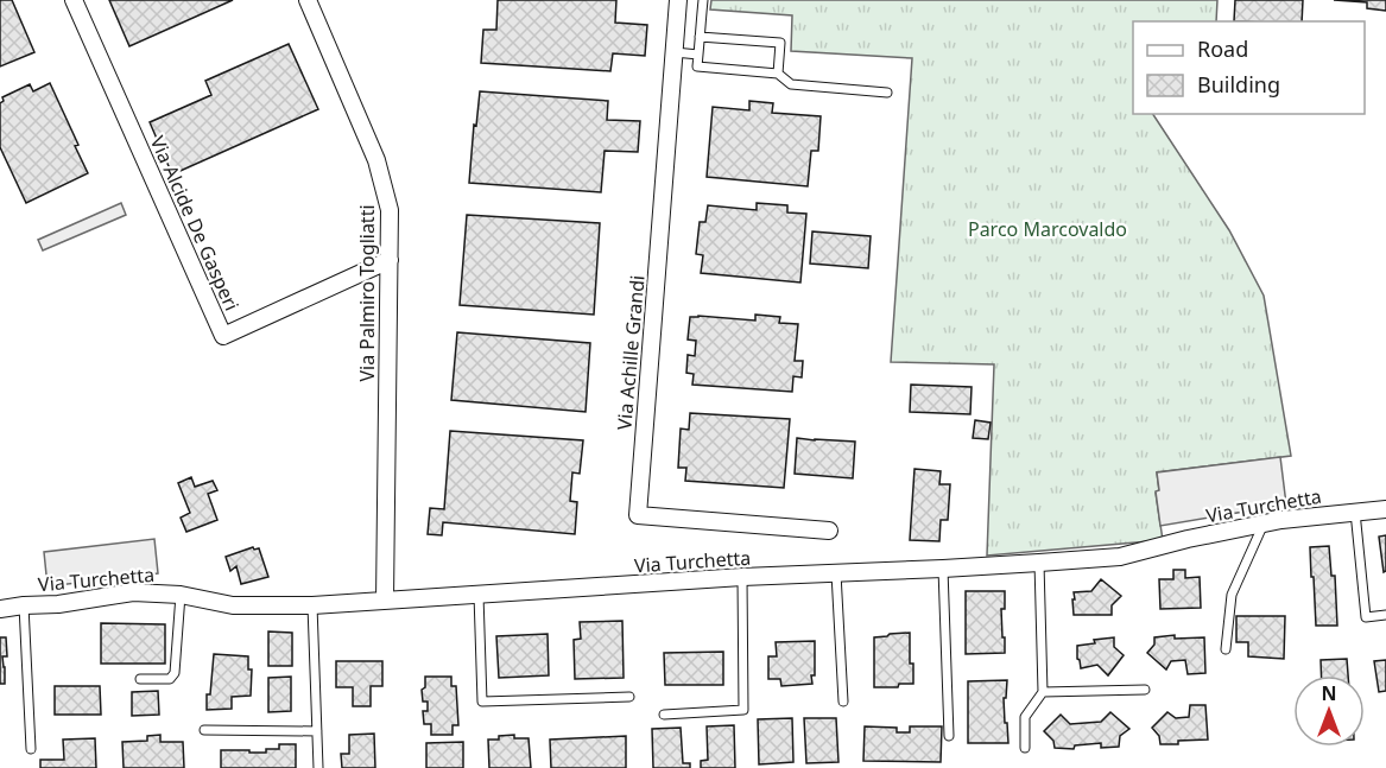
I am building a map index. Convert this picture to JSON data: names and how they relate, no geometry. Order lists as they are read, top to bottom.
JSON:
{
  "streets": {
    "street": [
      "Via Alcide De Gasperi",
      "Via Palmiro Togliatti",
      "Via Achille Grandi",
      "Via Turchetta"
    ]
  },
  "crossings": [
    ["Via Alcide De Gasperi", "Via Palmiro Togliatti"],
    ["Via Palmiro Togliatti", "Via Turchetta"]
  ],
  "parks": ["Parco Marcovaldo"],
  "legend": ["Road", "Building"],
  "north": "top"
}
